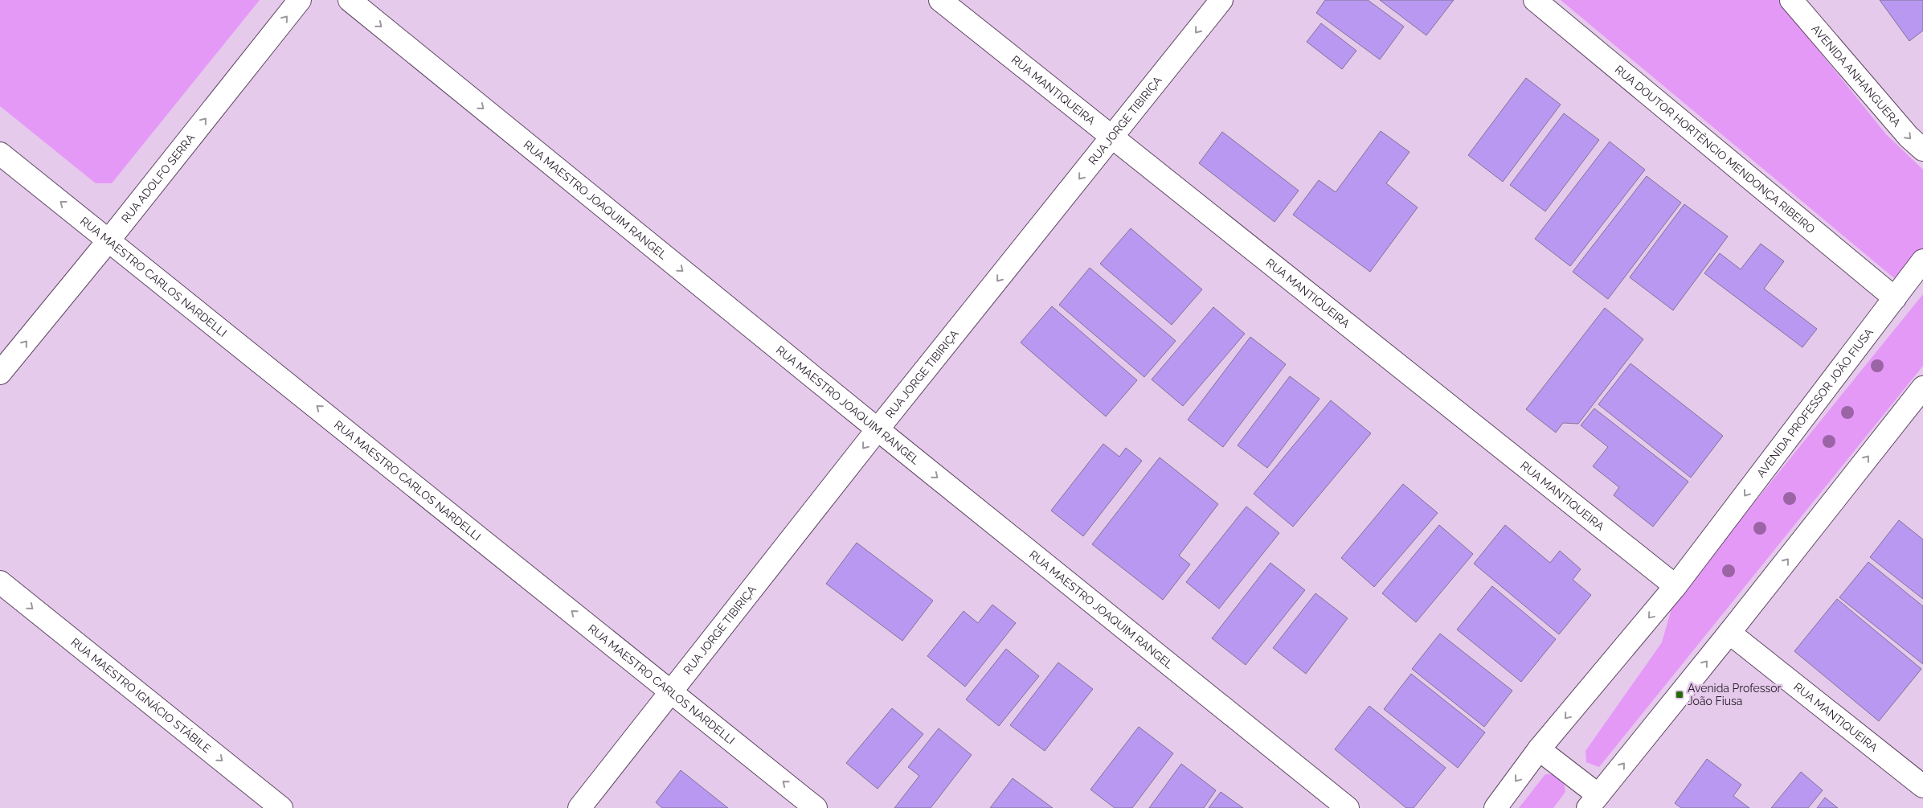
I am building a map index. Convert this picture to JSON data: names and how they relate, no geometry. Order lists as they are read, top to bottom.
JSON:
{
  "streets": {
    "street": [
      "AVENIDA ANHANGUERA",
      "RUA MANTIQUEIRA",
      "RUA JORGE TIBIRIÇA",
      "RUA DOUTOR HORTÊNCIO MENDONÇA RIBEIRO",
      "RUA ADOLFO SERRA",
      "RUA MAESTRO JOAQUIM RANGEL",
      "RUA MAESTRO CARLOS NARDELLI",
      "AVENIDA PROFESSOR JOÃO FIUSA",
      "RUA MAESTRO IGNÁCIO STÁBILE"
    ]
  },
  "crossings": [
    ["RUA MANTIQUEIRA", "RUA JORGE TIBIRIÇA"],
    ["RUA MANTIQUEIRA", "AVENIDA PROFESSOR JOÃO FIUSA"],
    ["RUA JORGE TIBIRIÇA", "RUA MAESTRO JOAQUIM RANGEL"],
    ["RUA JORGE TIBIRIÇA", "RUA MAESTRO CARLOS NARDELLI"],
    ["RUA DOUTOR HORTÊNCIO MENDONÇA RIBEIRO", "AVENIDA PROFESSOR JOÃO FIUSA"],
    ["RUA ADOLFO SERRA", "RUA MAESTRO CARLOS NARDELLI"]
  ],
  "one_way": [
    "AVENIDA ANHANGUERA",
    "RUA JORGE TIBIRIÇA",
    "RUA ADOLFO SERRA",
    "RUA MAESTRO JOAQUIM RANGEL",
    "RUA MAESTRO CARLOS NARDELLI",
    "RUA MAESTRO IGNÁCIO STÁBILE"
  ],
  "places": {
    "transit": ["Avenida Professor João Fiusa"]
  }
}
